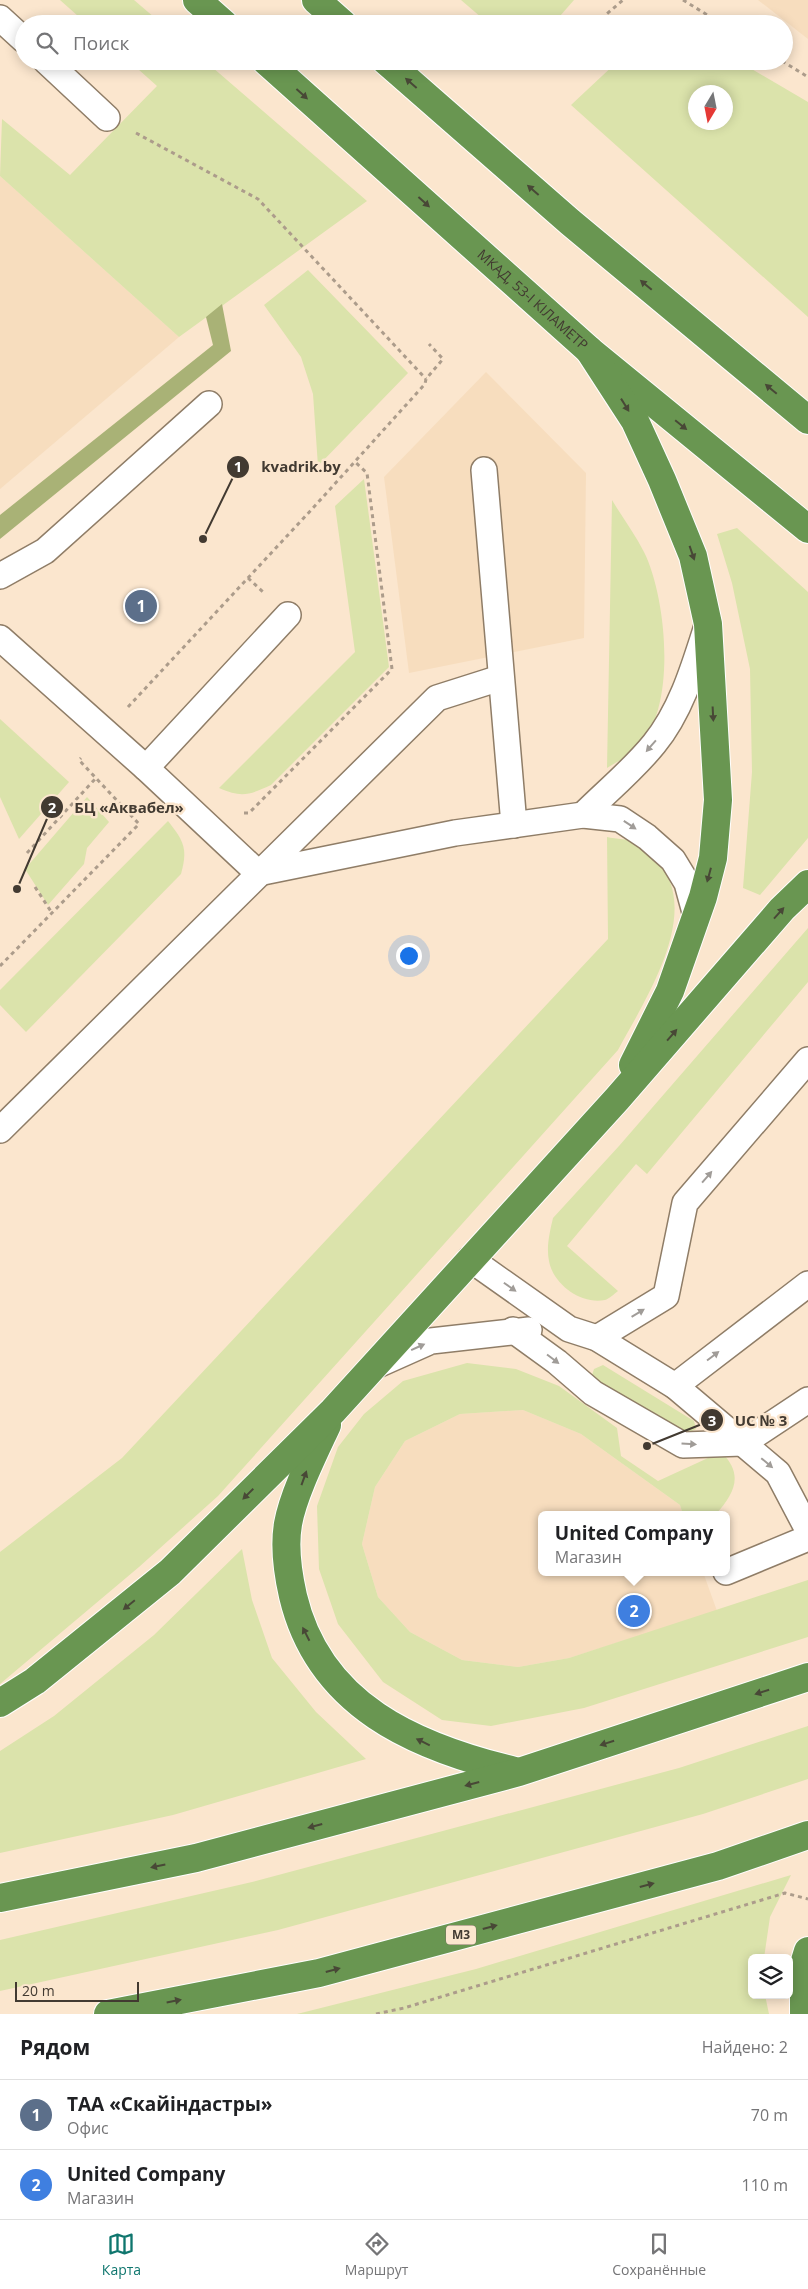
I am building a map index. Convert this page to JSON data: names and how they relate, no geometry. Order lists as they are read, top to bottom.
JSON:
{
  "streets": {
    "highway": ["МКАД, 53-І КІЛАМЕТР", "М3"]
  },
  "places": ["kvadrik.by", "БЦ «Аквабел»", "UC № 3"],
  "scale_bar": "20 m",
  "north": "bottom",
  "page": {
    "search": "Поиск",
    "pins": ["1", "2"],
    "popup": ["United Company", "Магазин"],
    "scale": "20 m",
    "heading": ["Рядом", "Найдено: 2"],
    "list": [
      {
        "mark": "1",
        "name": "ТАА «Скайіндастры»",
        "note": "Офис",
        "value": "70 m"
      },
      {
        "mark": "2",
        "name": "United Company",
        "note": "Магазин",
        "value": "110 m"
      }
    ],
    "nav": ["Карта", "Маршрут", "Сохранённые"]
  }
}
